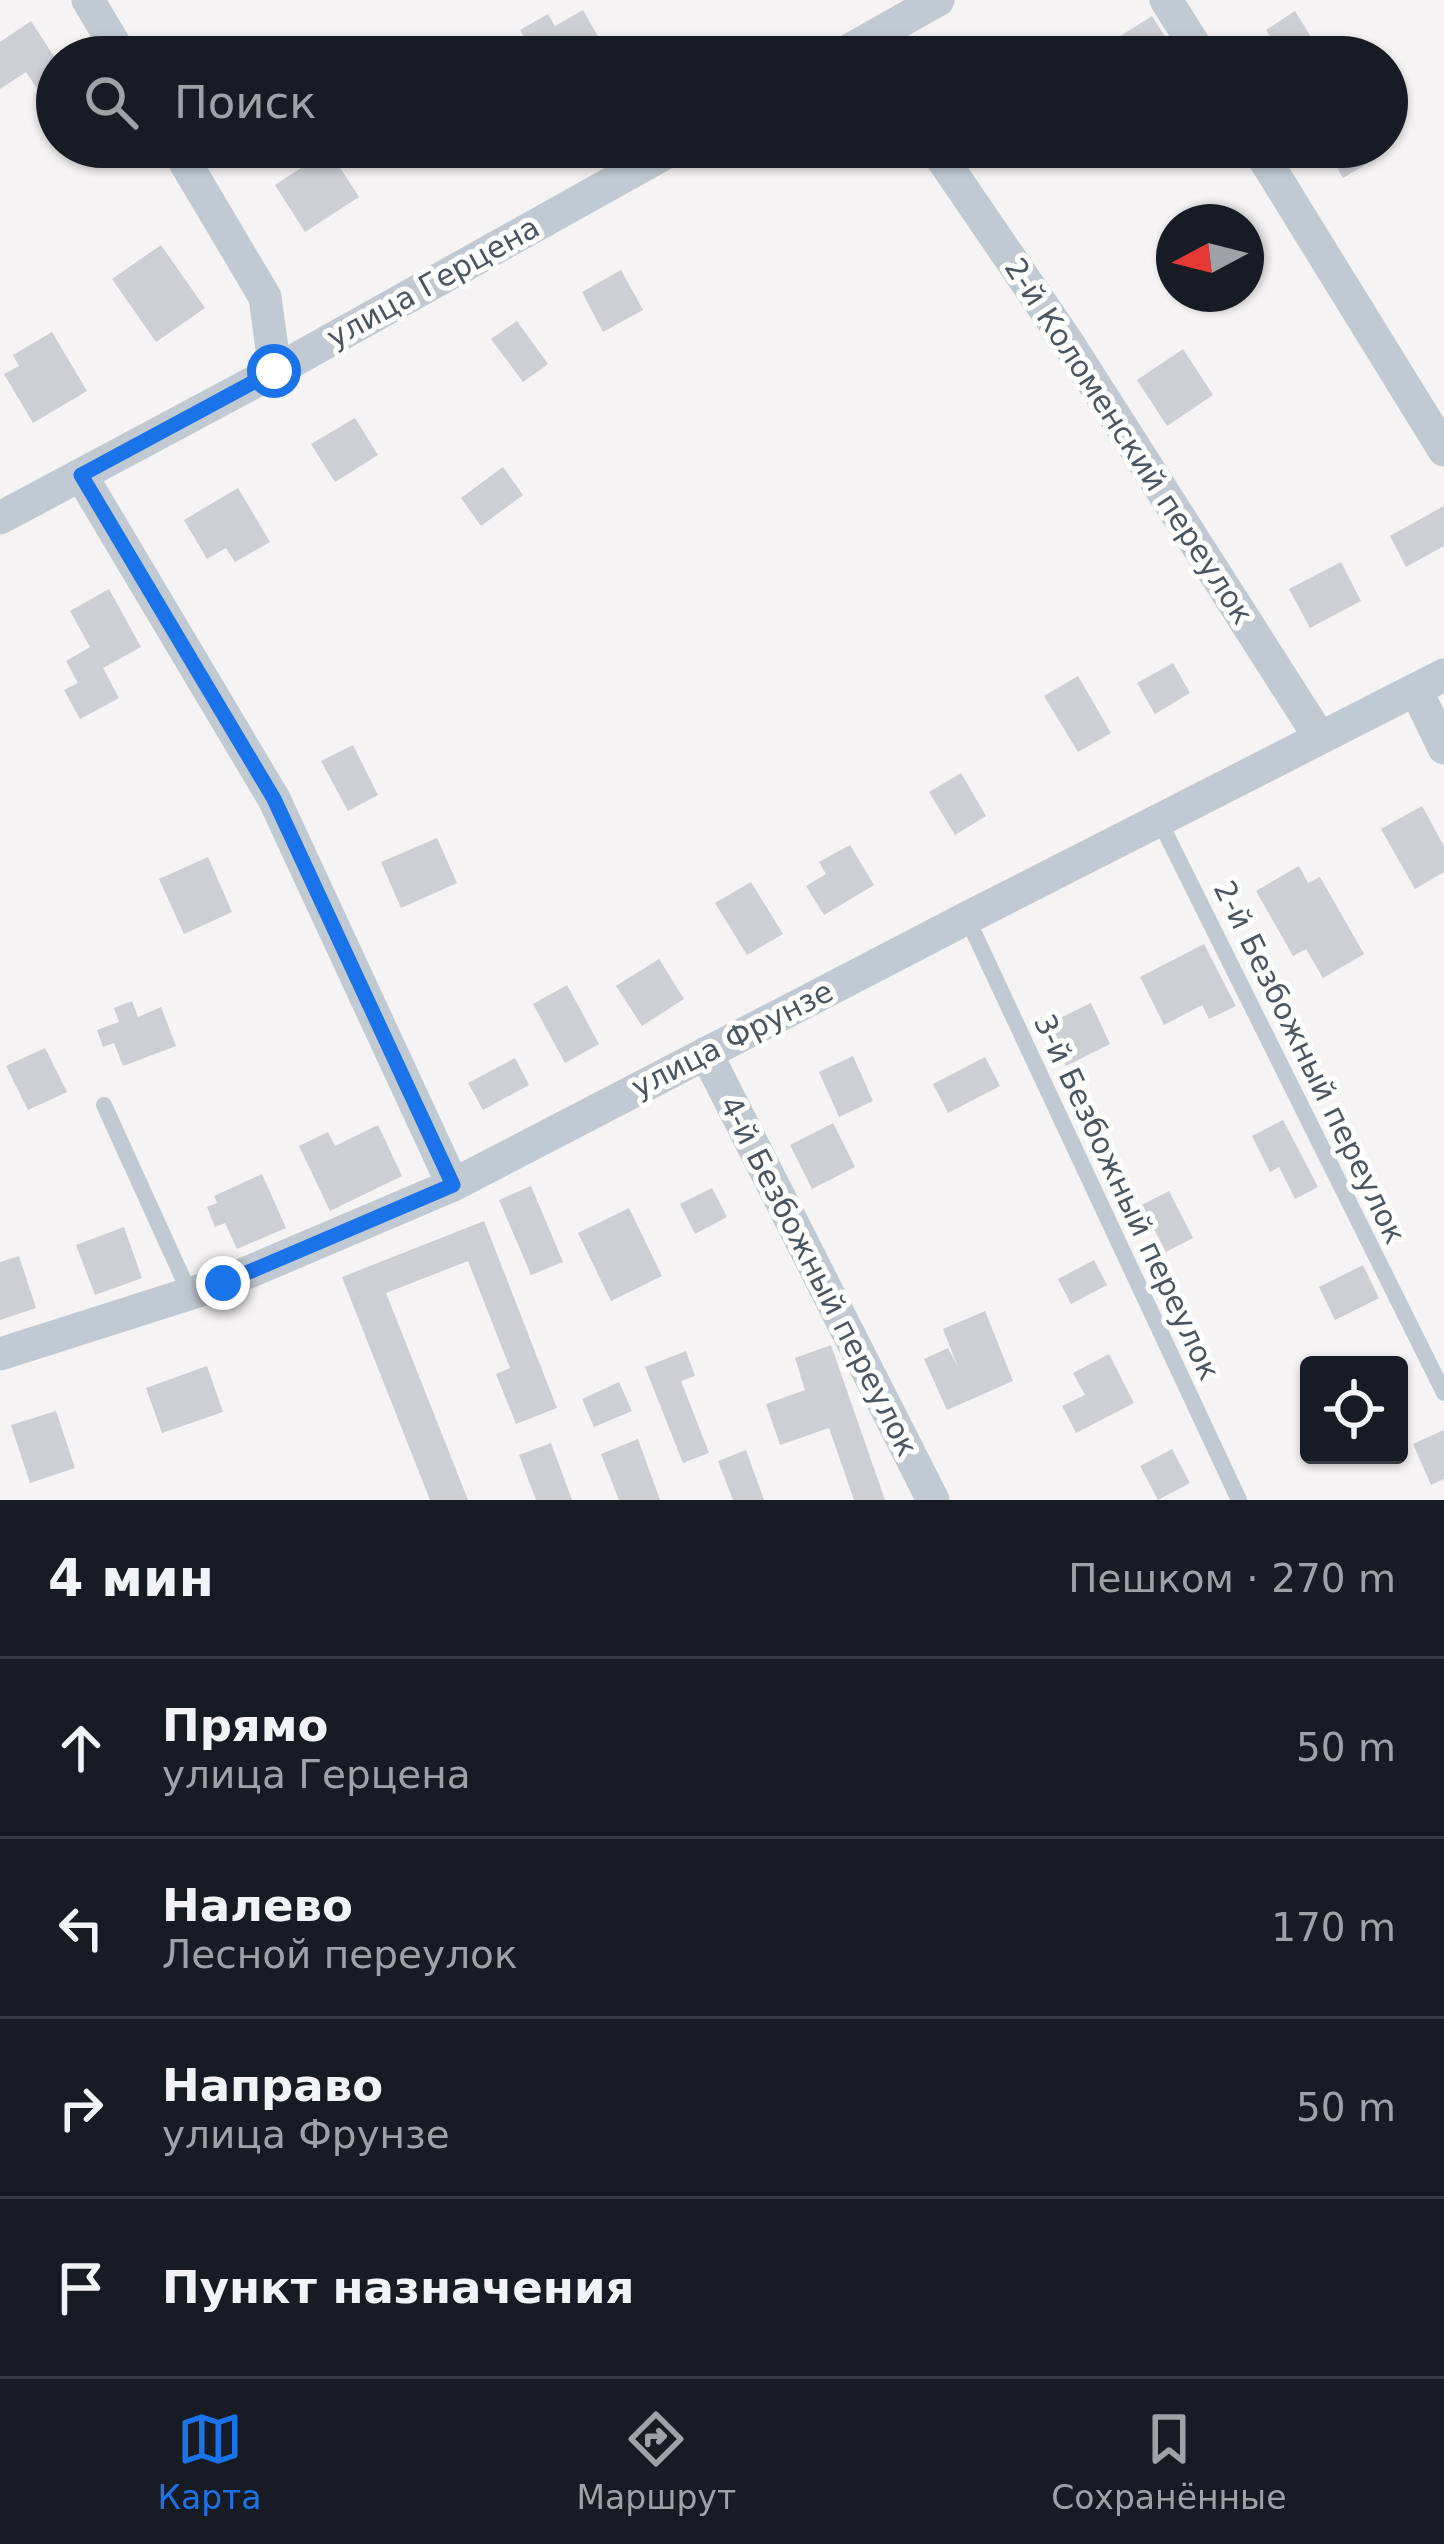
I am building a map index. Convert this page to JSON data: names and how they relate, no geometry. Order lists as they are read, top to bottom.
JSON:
{
  "streets": {
    "street": [
      "улица Герцена",
      "2-й Коломенский переулок",
      "улица Фрунзе",
      "4-й Безбожный переулок"
    ],
    "lane": ["2-й Безбожный переулок", "3-й Безбожный переулок"]
  },
  "crossings": [
    ["2-й Коломенский переулок", "улица Фрунзе"],
    ["улица Фрунзе", "2-й Безбожный переулок"],
    ["улица Фрунзе", "3-й Безбожный переулок"],
    ["улица Фрунзе", "4-й Безбожный переулок"]
  ],
  "north": "left",
  "page": {
    "search": "Поиск",
    "heading": ["4 мин", "Пешком · 270 m"],
    "list": [
      ["Прямо", "улица Герцена", "50 m"],
      ["Налево", "Лесной переулок", "170 m"],
      ["Направо", "улица Фрунзе", "50 m"],
      "Пункт назначения"
    ],
    "nav": ["Карта", "Маршрут", "Сохранённые"]
  }
}
